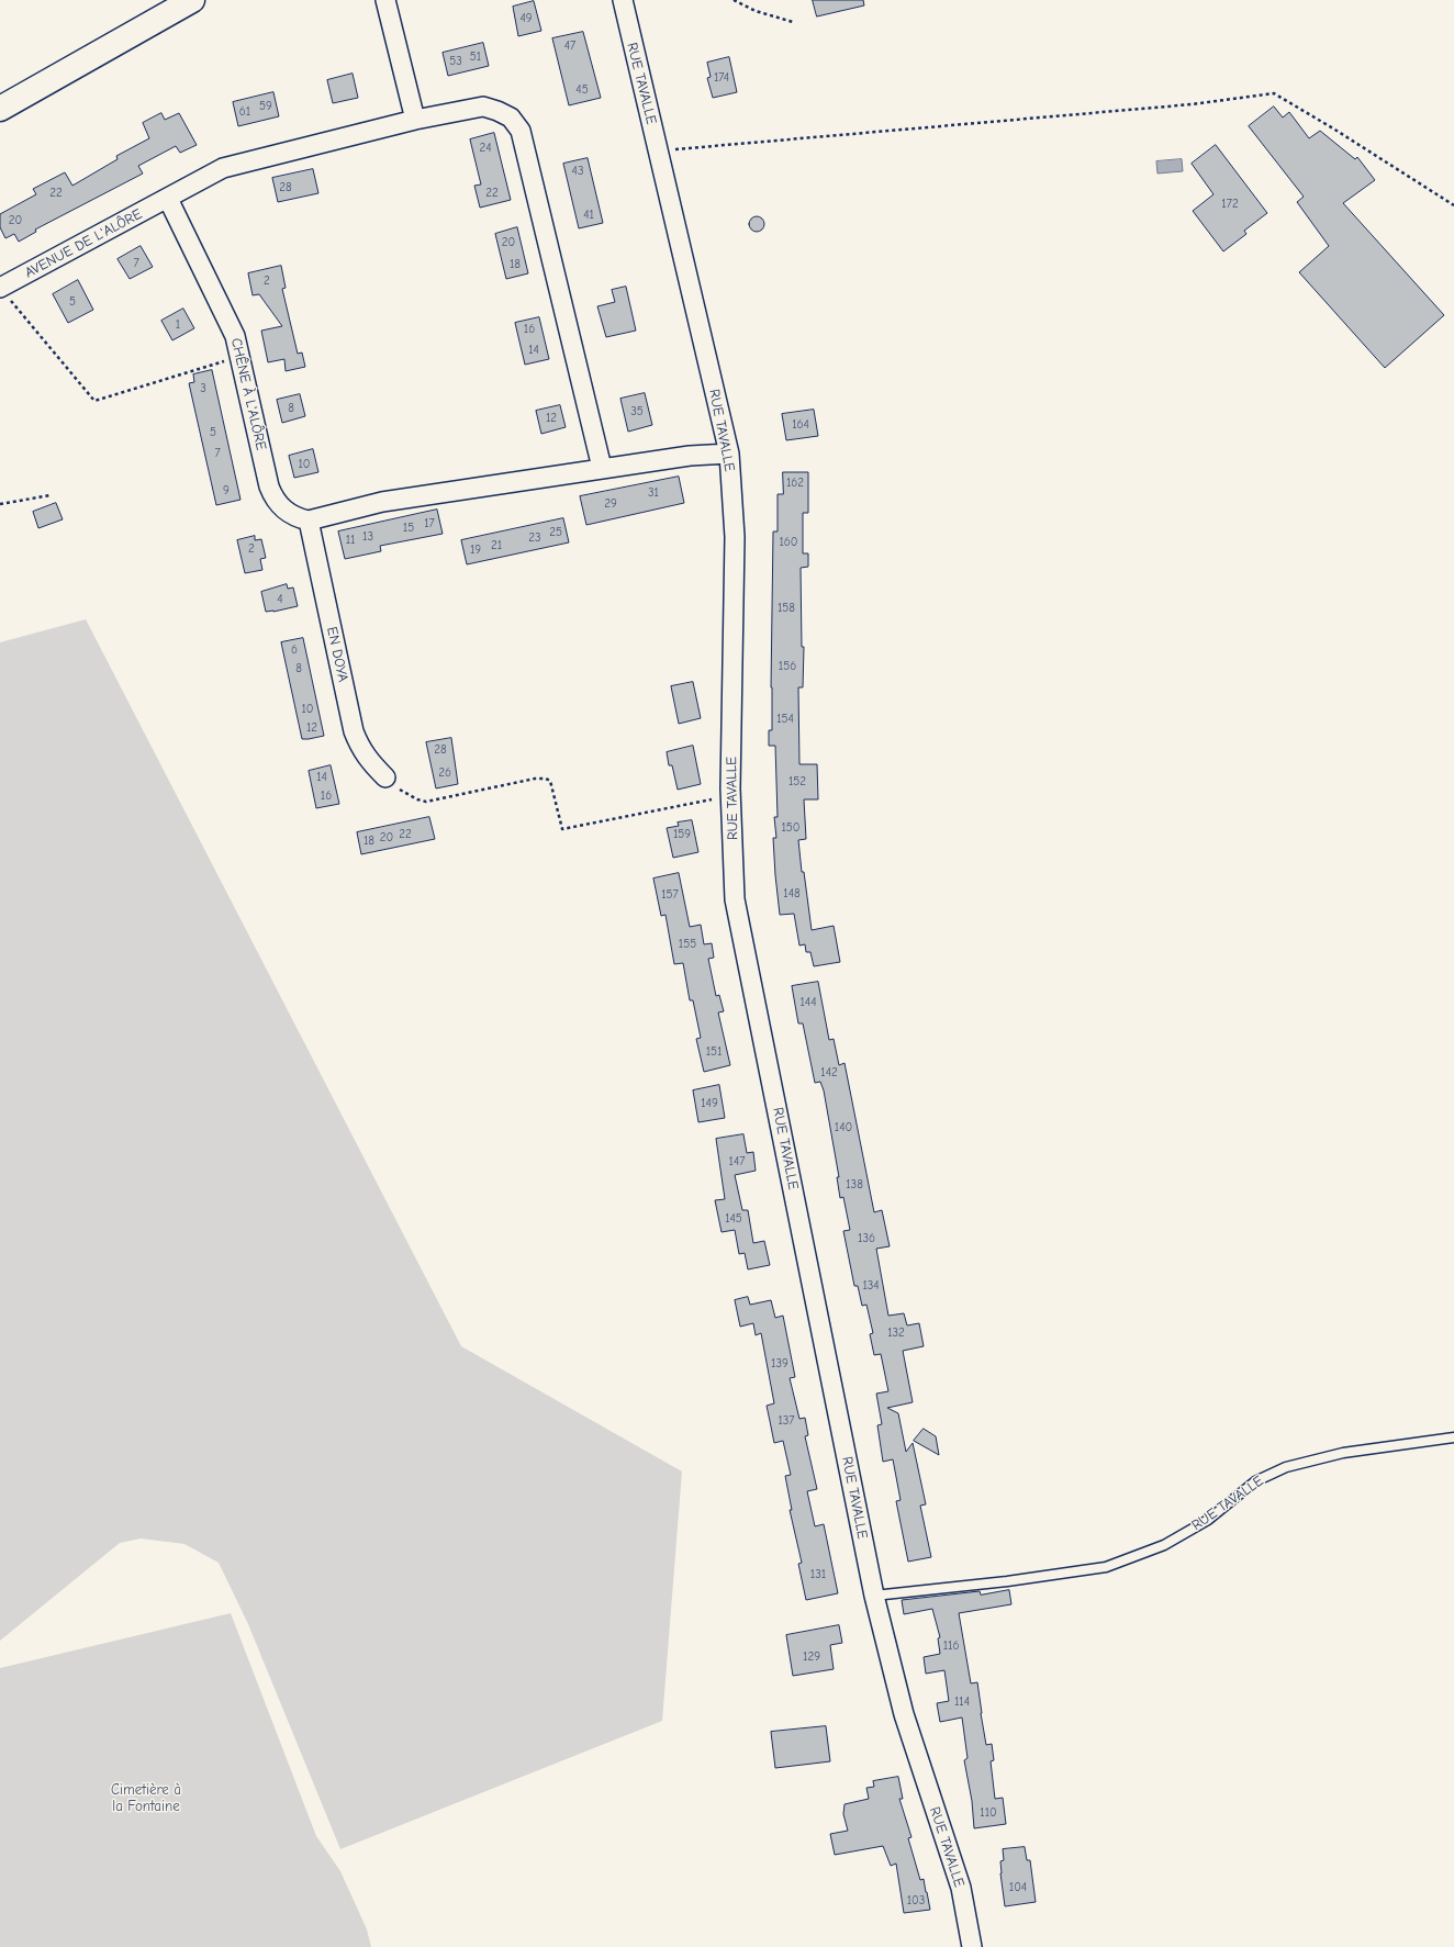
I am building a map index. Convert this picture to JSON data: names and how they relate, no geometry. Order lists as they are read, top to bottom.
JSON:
{
  "streets": {
    "street": [
      "RUE TAVALLE",
      "AVENUE DE L'ALÔRE",
      "CHÊNE À L'ALÔRE",
      "EN DOYA"
    ]
  },
  "crossings": [
    ["AVENUE DE L'ALÔRE", "CHÊNE À L'ALÔRE"],
    ["CHÊNE À L'ALÔRE", "EN DOYA"]
  ],
  "parks": ["Cimetière à la Fontaine"],
  "house_numbers": [
    "49",
    "47",
    "51",
    "53",
    "174",
    "45",
    "59",
    "61",
    "24",
    "43",
    "28",
    "22",
    "22",
    "172",
    "41",
    "20",
    "20",
    "7",
    "18",
    "2",
    "5",
    "1",
    "16",
    "14",
    "3",
    "8",
    "35",
    "12",
    "164",
    "5",
    "7",
    "10",
    "162",
    "9",
    "31",
    "29",
    "17",
    "15",
    "25",
    "13",
    "23",
    "11",
    "160",
    "21",
    "2",
    "19",
    "4",
    "158",
    "6",
    "156",
    "8",
    "10",
    "154",
    "12",
    "28",
    "26",
    "14",
    "152",
    "16",
    "150",
    "22",
    "159",
    "20",
    "18",
    "148",
    "157",
    "155",
    "144",
    "151",
    "142",
    "149",
    "140",
    "147",
    "138",
    "145",
    "136",
    "134",
    "132",
    "139",
    "137",
    "131",
    "116",
    "129",
    "114",
    "110",
    "104",
    "103"
  ]
}
